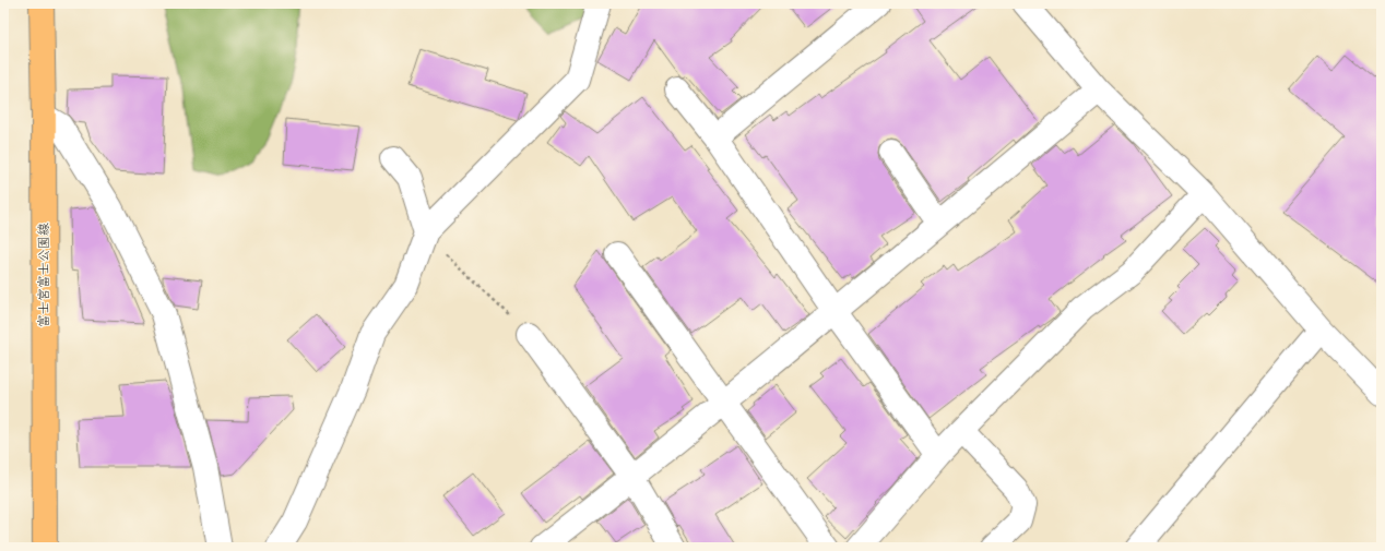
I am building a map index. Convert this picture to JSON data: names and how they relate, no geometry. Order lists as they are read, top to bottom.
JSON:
{
  "streets": {
    "main road": ["富士宮富士公園線"]
  }
}
